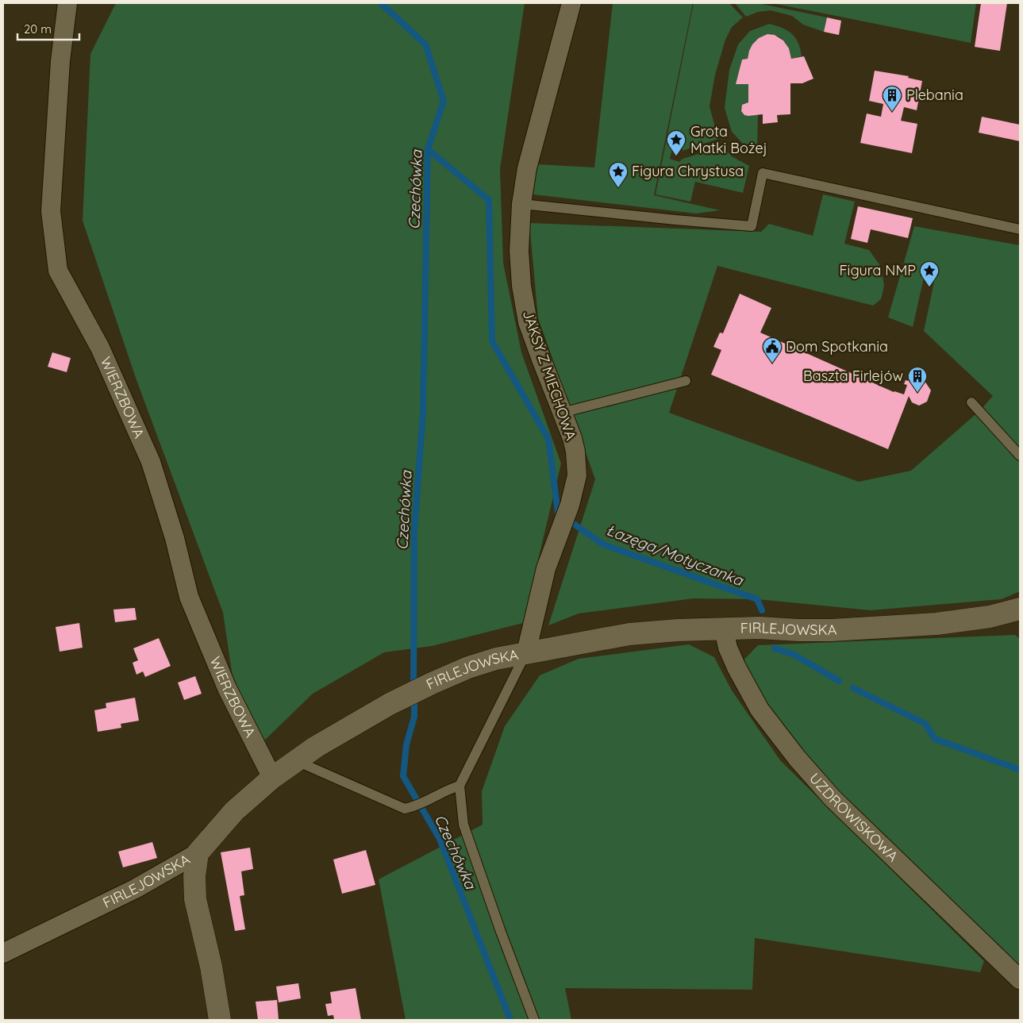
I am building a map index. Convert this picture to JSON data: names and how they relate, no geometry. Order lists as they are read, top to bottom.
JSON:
{
  "streets": {
    "street": [
      "JAKSY Z MIECHOWA",
      "WIERZBOWA",
      "FIRLEJOWSKA",
      "UZDROWISKOWA"
    ]
  },
  "crossings": [
    ["JAKSY Z MIECHOWA", "FIRLEJOWSKA"],
    ["WIERZBOWA", "FIRLEJOWSKA"],
    ["FIRLEJOWSKA", "UZDROWISKOWA"]
  ],
  "water": ["Czechówka", "Łazęga/Motyczanka"],
  "places": {
    "building": ["Plebania", "Baszta Firlejów"],
    "place": ["Grota Matki Bożej", "Figura Chrystusa", "Figura NMP"],
    "public building": ["Dom Spotkania"]
  },
  "scale_bar": "20 m"
}
